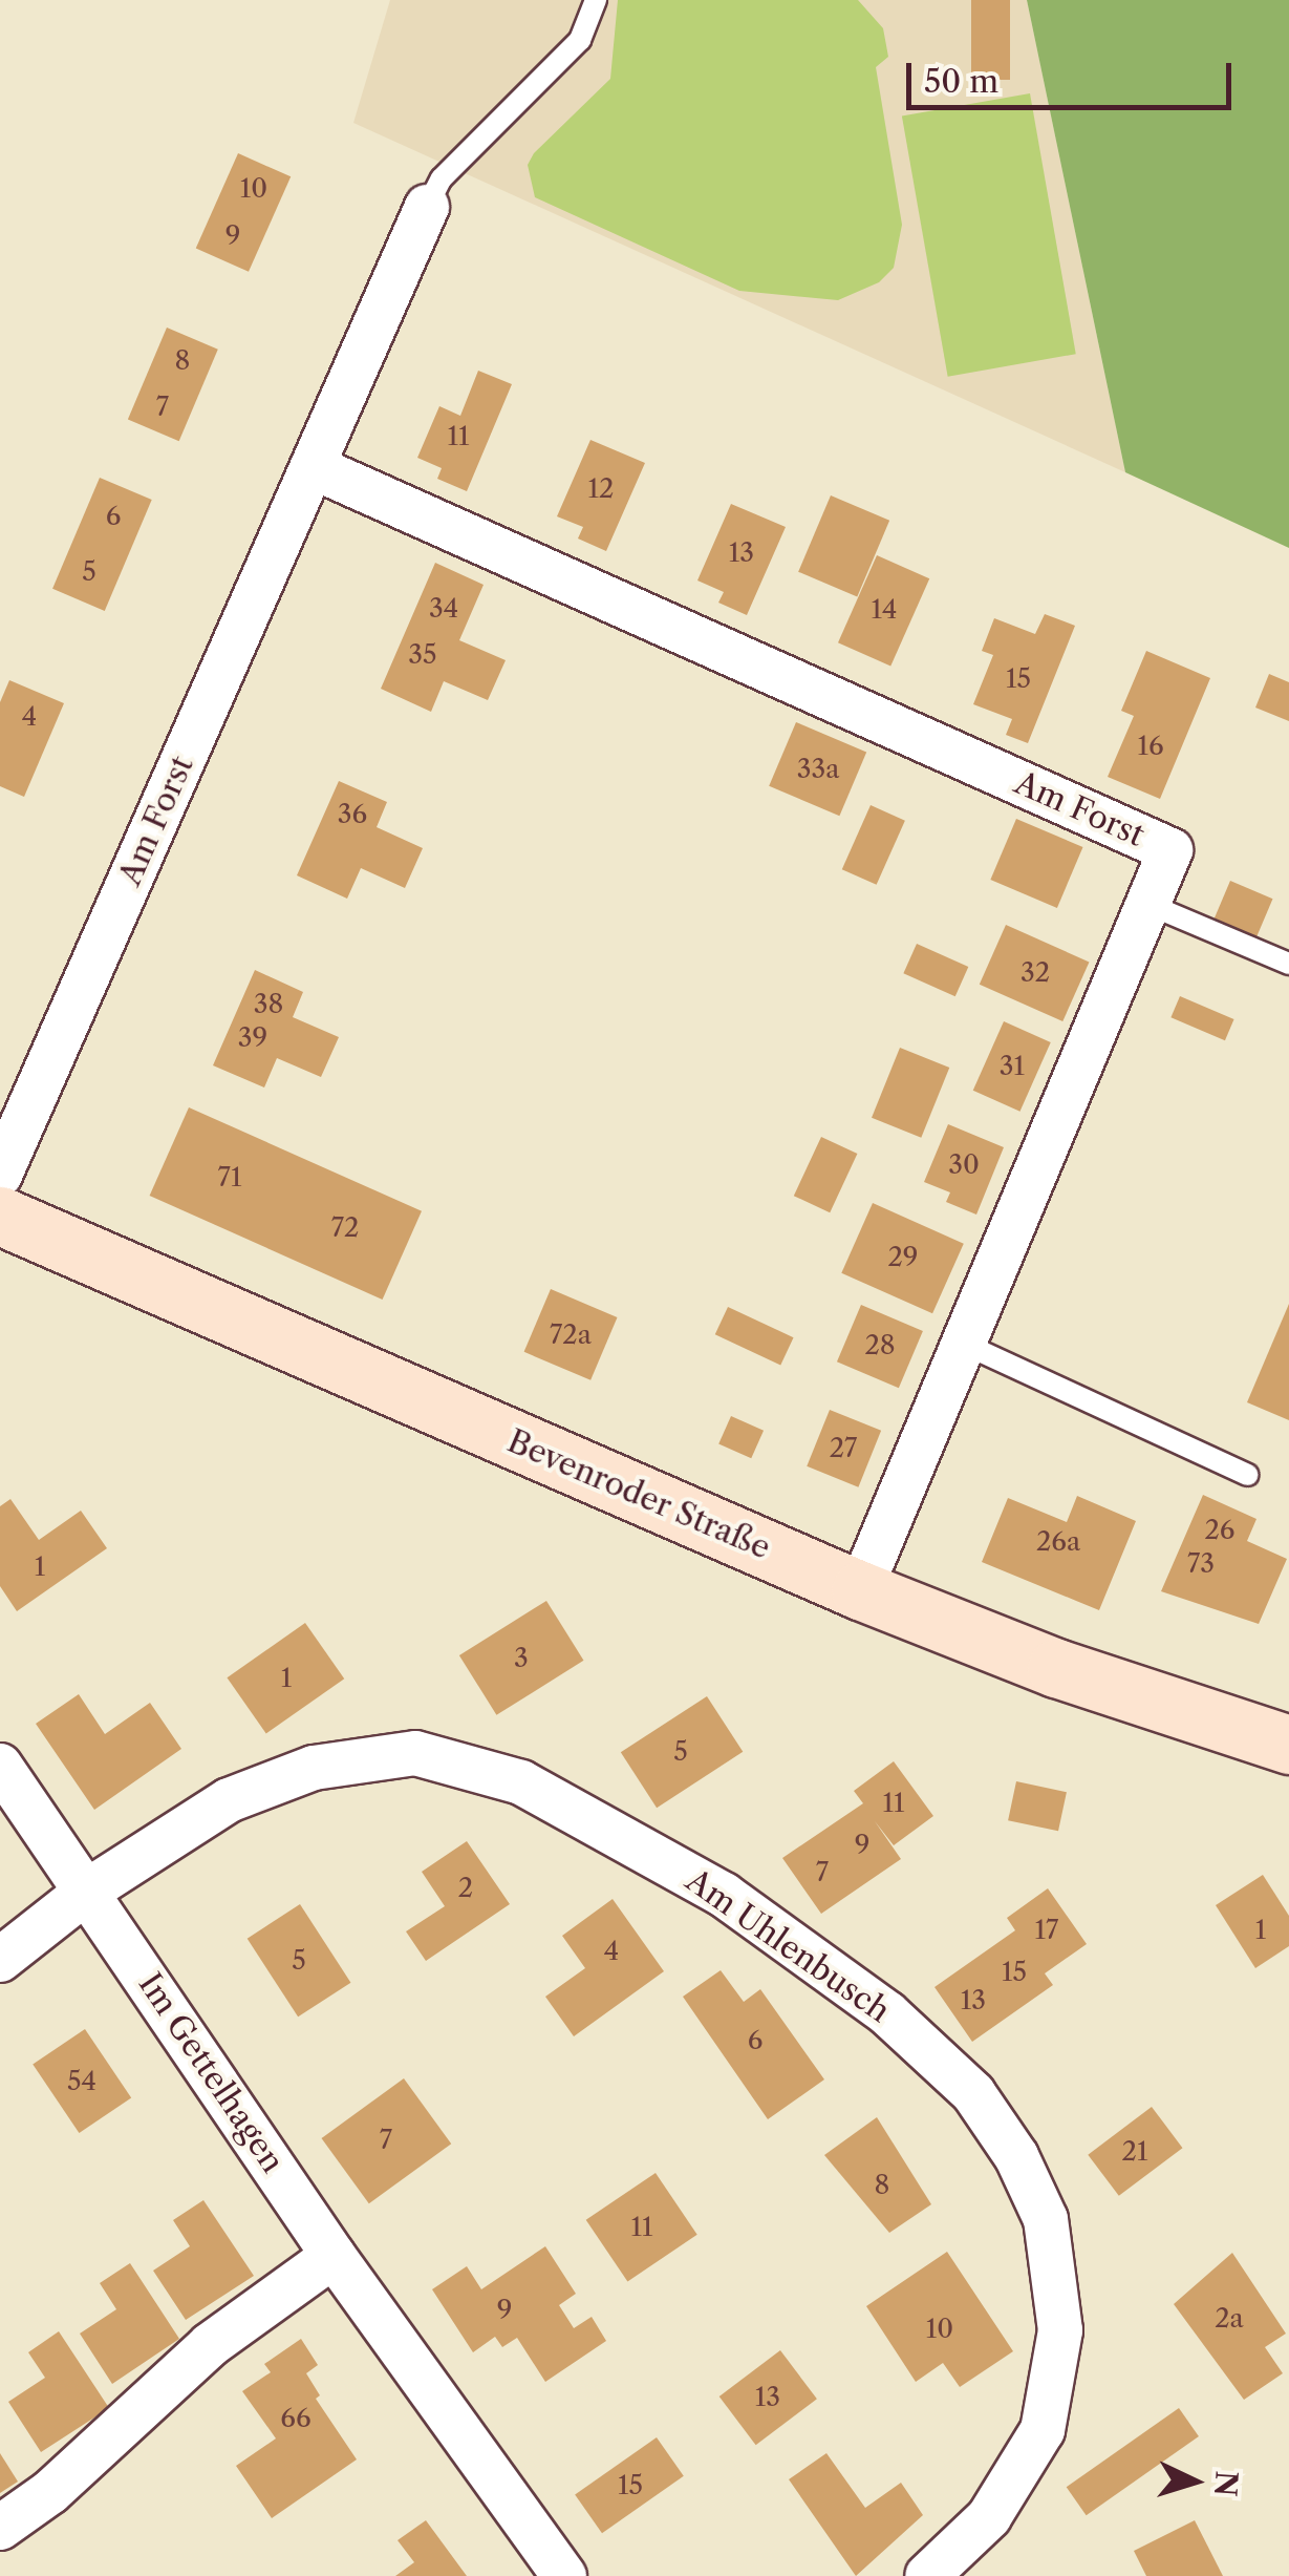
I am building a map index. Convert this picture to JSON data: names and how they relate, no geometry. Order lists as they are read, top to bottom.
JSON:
{
  "streets": {
    "main road": ["Bevenroder Straße"],
    "street": ["Am Forst", "Am Uhlenbusch", "Im Gettelhagen"]
  },
  "crossings": [
    ["Am Forst", "Bevenroder Straße"],
    ["Am Uhlenbusch", "Im Gettelhagen"]
  ],
  "house_numbers": [
    "10",
    "9",
    "8",
    "7",
    "11",
    "12",
    "6",
    "13",
    "5",
    "34",
    "14",
    "35",
    "15",
    "4",
    "16",
    "33a",
    "36",
    "32",
    "38",
    "39",
    "31",
    "30",
    "71",
    "72",
    "29",
    "72a",
    "28",
    "27",
    "26",
    "26a",
    "73",
    "1",
    "3",
    "1",
    "5",
    "11",
    "9",
    "7",
    "2",
    "17",
    "1",
    "4",
    "5",
    "15",
    "13",
    "6",
    "54",
    "7",
    "21",
    "8",
    "11",
    "9",
    "2a",
    "10",
    "13",
    "66",
    "15"
  ],
  "scale_bar": "50 m",
  "north": "right"
}
